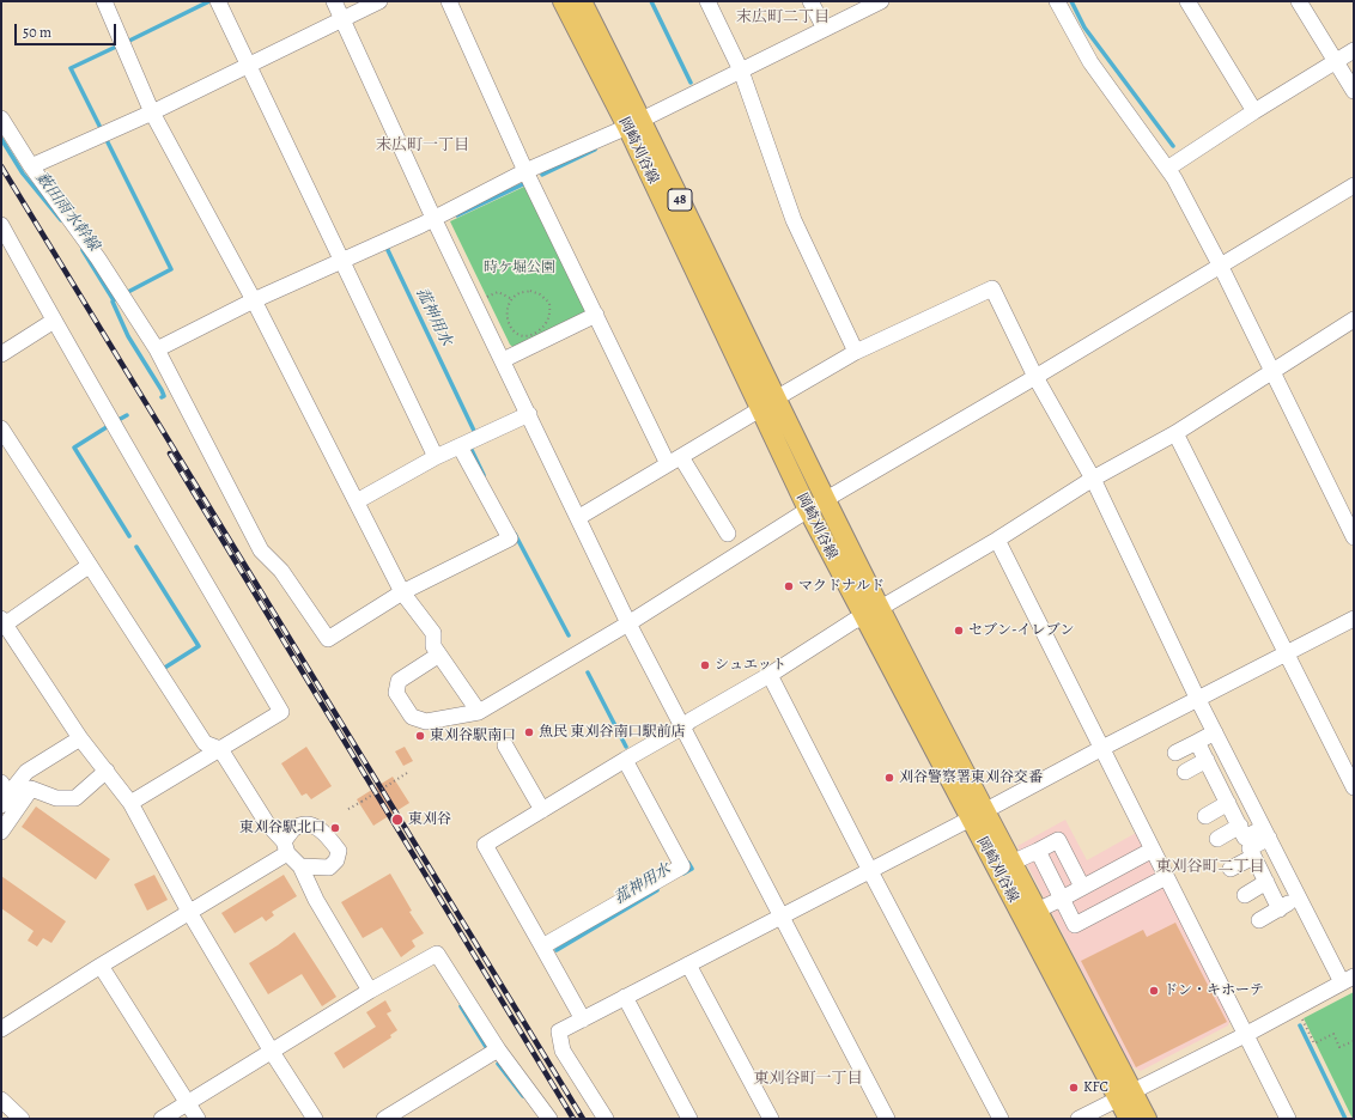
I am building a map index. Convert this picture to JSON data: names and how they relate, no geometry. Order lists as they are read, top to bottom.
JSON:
{
  "streets": {
    "main road": ["岡崎刈谷線", "48"]
  },
  "districts": [
    "末広町二丁目",
    "末広町一丁目",
    "東刈谷町二丁目",
    "東刈谷町一丁目"
  ],
  "water": ["薮田雨水幹線", "菰神用水"],
  "parks": ["時ケ堀公園"],
  "places": [
    "マクドナルド",
    "セブン-イレブン",
    "シュエット",
    "魚民 東刈谷南口駅前店",
    "東刈谷駅南口",
    "刈谷警察署東刈谷交番",
    "東刈谷",
    "東刈谷駅北口",
    "ドン・キホーテ",
    "KFC"
  ],
  "scale_bar": "50 m"
}
